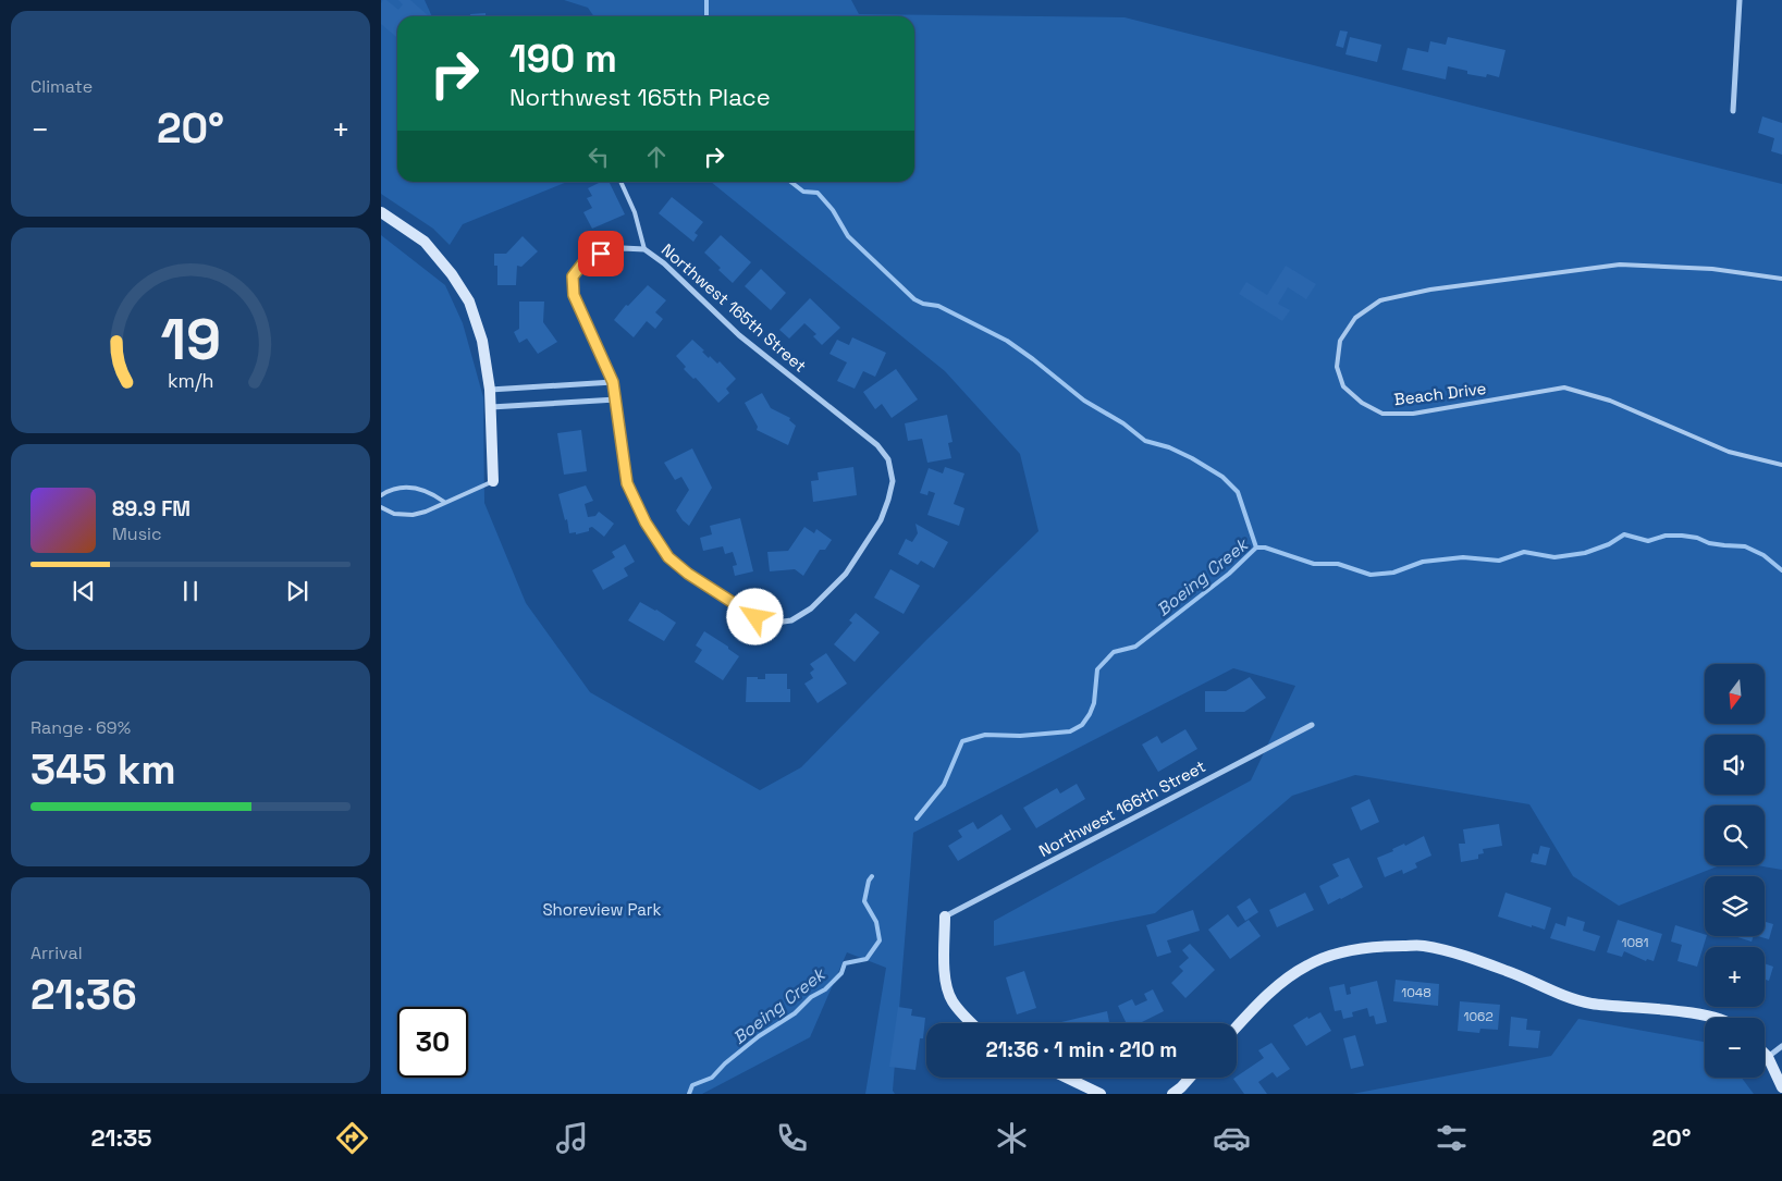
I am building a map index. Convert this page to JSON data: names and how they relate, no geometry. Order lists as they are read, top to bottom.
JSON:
{
  "streets": {
    "street": ["Northwest 165th Street", "Northwest 166th Street"],
    "lane": ["Beach Drive"]
  },
  "water": ["Boeing Creek"],
  "parks": ["Shoreview Park"],
  "house_numbers": ["1081", "1048", "1062"],
  "north": "bottom",
  "page": {
    "tile": [
      "Climate",
      ["Range · 69%", "345 km"],
      ["Arrival", "21:36"]
    ],
    "turn": ["190 m", "Northwest 165th Place"],
    "heat": ["−", "20°", "+"],
    "song": ["89.9 FM", "Music"],
    "map_buttons": ["+", "−"],
    "limit": "30",
    "trip": "21:36 · 1 min · 210 m",
    "tabs": ["21:35", "20°"],
    "gauge": ["19", "km/h"]
  }
}
